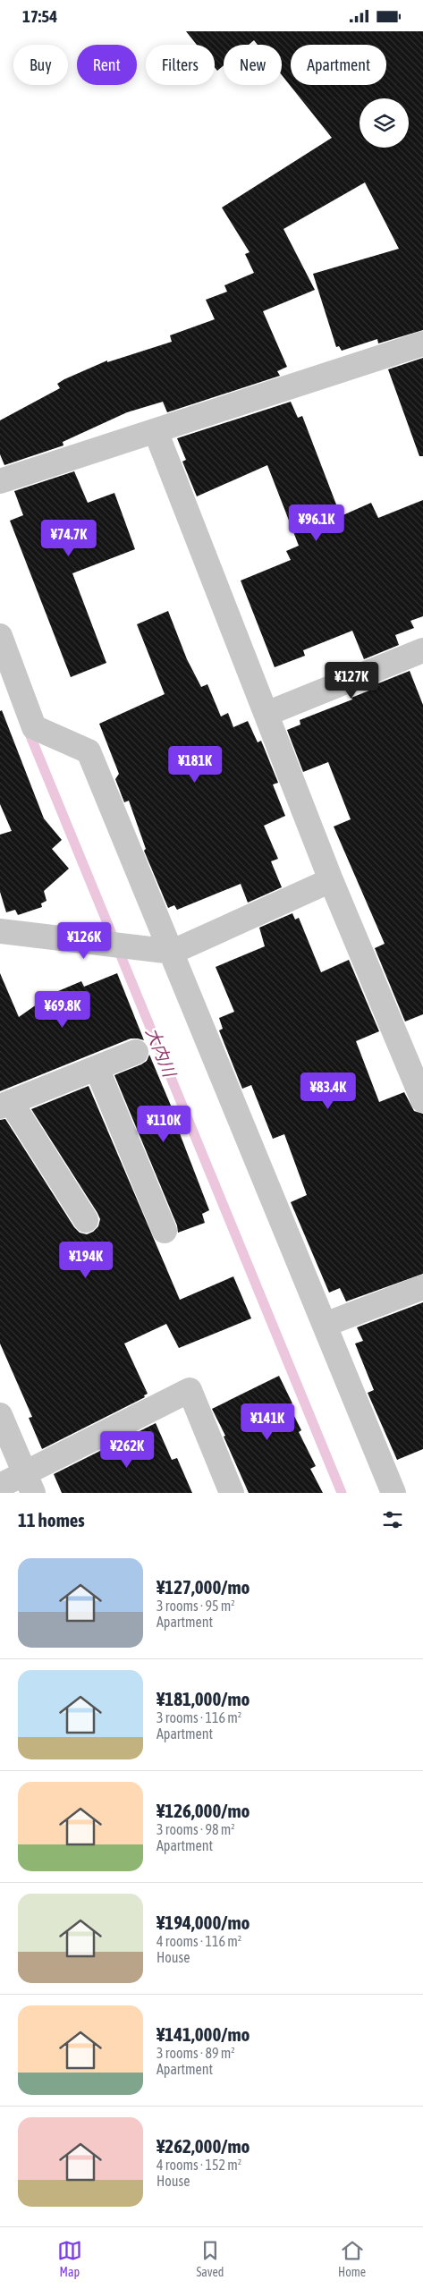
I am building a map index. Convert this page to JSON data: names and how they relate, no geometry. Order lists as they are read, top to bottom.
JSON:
{
  "water": ["大内川"],
  "page": {
    "status": "17:54",
    "chip": [
      "Buy",
      "Rent",
      "Filters",
      "New",
      "Apartment"
    ],
    "price": [
      "¥96.1K",
      "¥74.7K",
      "¥127K",
      "¥181K",
      "¥126K",
      "¥69.8K",
      "¥83.4K",
      "¥110K",
      "¥194K",
      "¥141K",
      "¥262K"
    ],
    "heading": "11 homes",
    "list": [
      {
        "name": "¥127,000/mo",
        "note": "3 rooms · 95 m² · Apartment"
      },
      {
        "name": "¥181,000/mo",
        "note": "3 rooms · 116 m² · Apartment"
      },
      {
        "name": "¥126,000/mo",
        "note": "3 rooms · 98 m² · Apartment"
      },
      {
        "name": "¥194,000/mo",
        "note": "4 rooms · 116 m² · House"
      },
      {
        "name": "¥141,000/mo",
        "note": "3 rooms · 89 m² · Apartment"
      },
      {
        "name": "¥262,000/mo",
        "note": "4 rooms · 152 m² · House"
      }
    ],
    "tabs": ["Map", "Saved", "Home"]
  }
}
